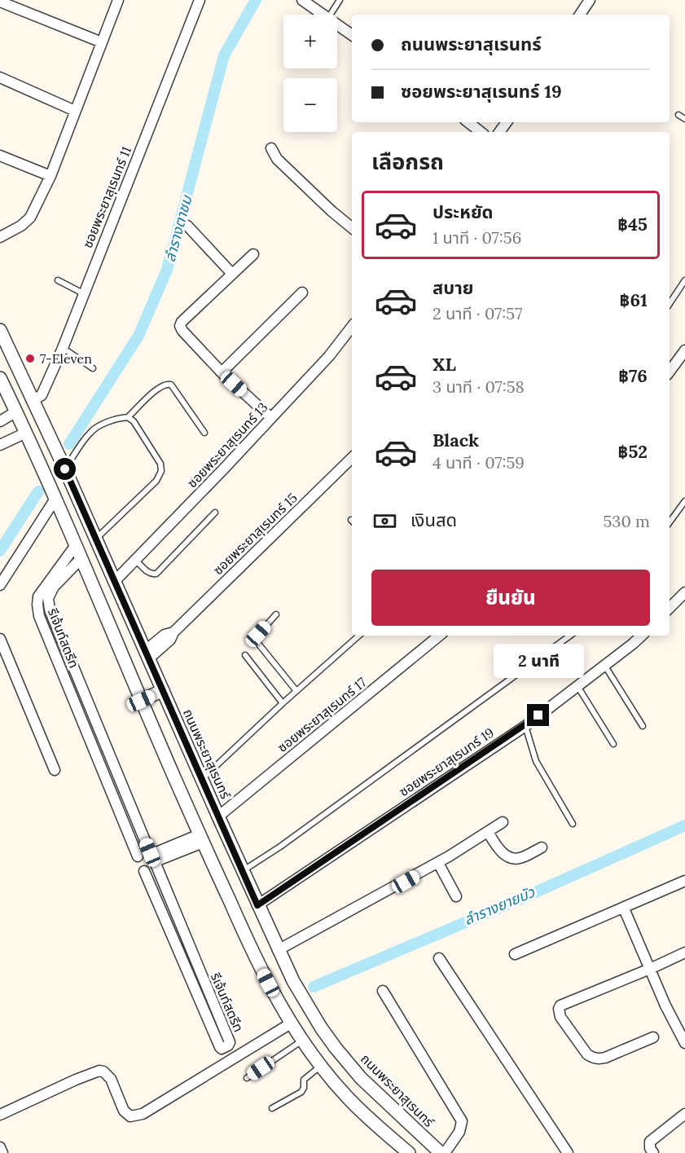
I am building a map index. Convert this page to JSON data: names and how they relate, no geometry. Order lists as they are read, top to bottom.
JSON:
{
  "streets": {
    "street": [
      "ซอยพระยาสุเรนทร์ 11",
      "ซอยพระยาสุเรนทร์ 13",
      "ซอยพระยาสุเรนทร์ 15",
      "รีเจ้นท์สตรีท",
      "ซอยพระยาสุเรนทร์ 17",
      "ถนนพระยาสุเรนทร์",
      "ซอยพระยาสุเรนทร์ 19"
    ]
  },
  "crossings": [
    ["ซอยพระยาสุเรนทร์ 11", "ถนนพระยาสุเรนทร์"],
    ["ซอยพระยาสุเรนทร์ 13", "ถนนพระยาสุเรนทร์"],
    ["ซอยพระยาสุเรนทร์ 15", "ถนนพระยาสุเรนทร์"],
    ["ซอยพระยาสุเรนทร์ 17", "ถนนพระยาสุเรนทร์"],
    ["ถนนพระยาสุเรนทร์", "ซอยพระยาสุเรนทร์ 19"]
  ],
  "water": ["ลำรางตาชม", "ลำรางยายบัว"],
  "places": ["7-Eleven"],
  "page": {
    "map_buttons": ["+", "−"],
    "banner": ["ถนนพระยาสุเรนทร์", "ซอยพระยาสุเรนทร์ 19"],
    "heading": "เลือกรถ",
    "list": [
      {
        "name": "ประหยัด",
        "note": "1 นาที · 07:56",
        "value": "฿45"
      },
      {
        "name": "สบาย",
        "note": "2 นาที · 07:57",
        "value": "฿61"
      },
      {
        "name": "XL",
        "note": "3 นาที · 07:58",
        "value": "฿76"
      },
      {
        "name": "Black",
        "note": "4 นาที · 07:59",
        "value": "฿52"
      }
    ],
    "pay": ["เงินสด", "530 m"],
    "buttons": "ยืนยัน",
    "bubble": "2 นาที"
  }
}
